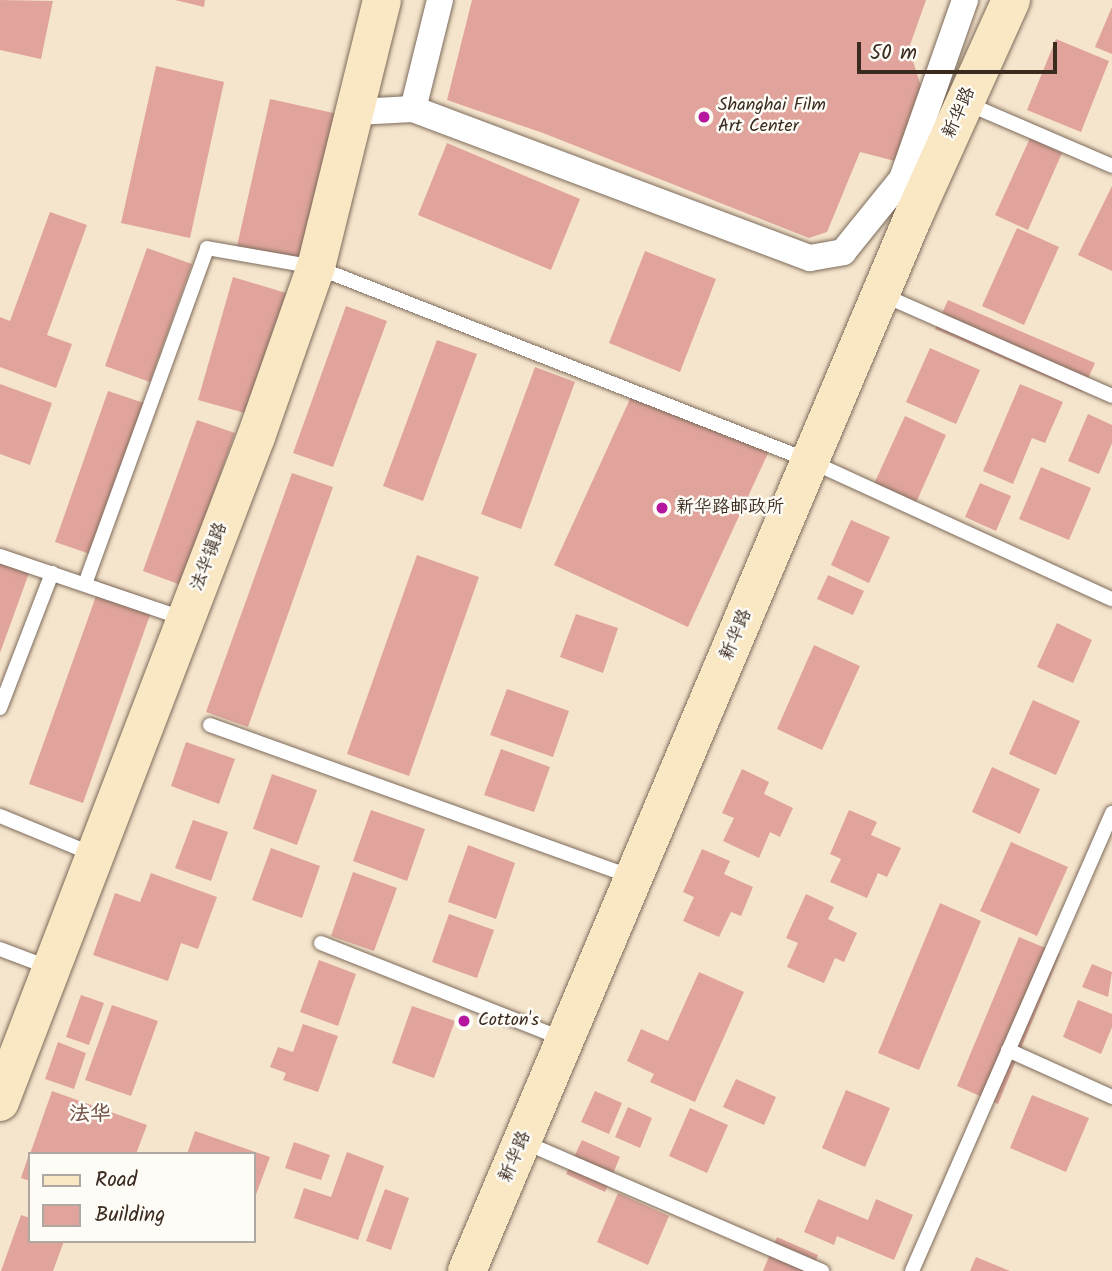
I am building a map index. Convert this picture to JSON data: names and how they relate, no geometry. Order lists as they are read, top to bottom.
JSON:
{
  "streets": {
    "street": ["新华路", "法华镇路"]
  },
  "districts": ["法华"],
  "places": ["Shanghai Film Art Center", "新华路邮政所", "Cotton's"],
  "legend": ["Road", "Building"],
  "scale_bar": "50 m"
}
